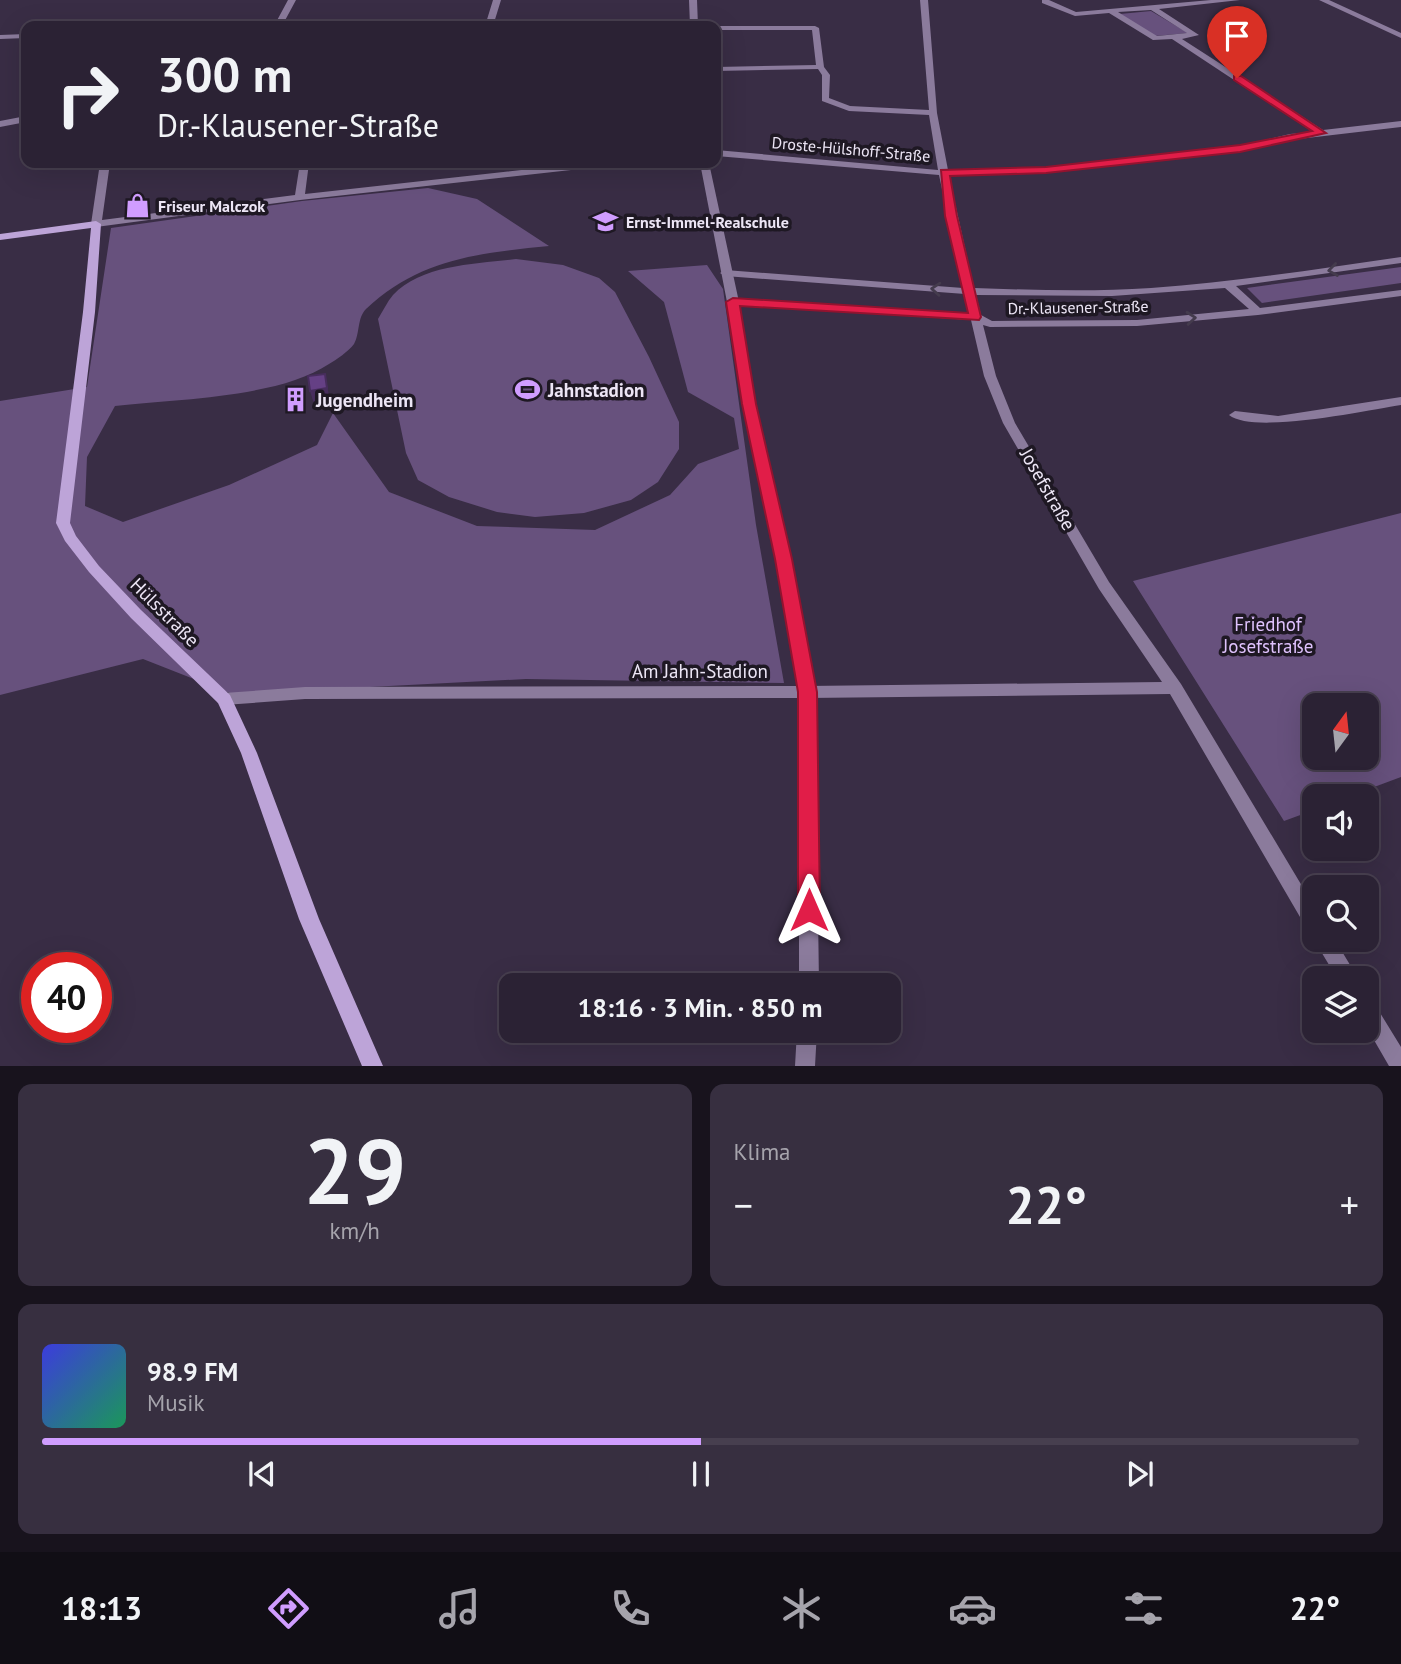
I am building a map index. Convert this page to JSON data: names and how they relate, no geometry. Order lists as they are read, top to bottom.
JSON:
{
  "streets": {
    "main road": ["Hülsstraße"],
    "street": [
      "Droste-Hülshoff-Straße",
      "Dr.-Klausener-Straße",
      "Josefstraße",
      "Am Jahn-Stadion"
    ]
  },
  "crossings": [
    ["Droste-Hülshoff-Straße", "Josefstraße"],
    ["Dr.-Klausener-Straße", "Josefstraße"],
    ["Josefstraße", "Am Jahn-Stadion"],
    ["Hülsstraße", "Am Jahn-Stadion"]
  ],
  "parks": ["Friedhof Josefstraße"],
  "places": {
    "shop": ["Friseur Malczok"],
    "school or university": ["Ernst-Immel-Realschule"],
    "sports": ["Jahnstadion"],
    "building": ["Jugendheim"]
  },
  "north": "top",
  "page": {
    "turn": ["300 m", "Dr.-Klausener-Straße"],
    "limit": "40",
    "trip": "18:16 · 3 Min. · 850 m",
    "tile": [
      ["29", "km/h"],
      "Klima"
    ],
    "heat": ["−", "22°", "+"],
    "song": ["98.9 FM", "Musik"],
    "tabs": ["18:13", "22°"]
  }
}
